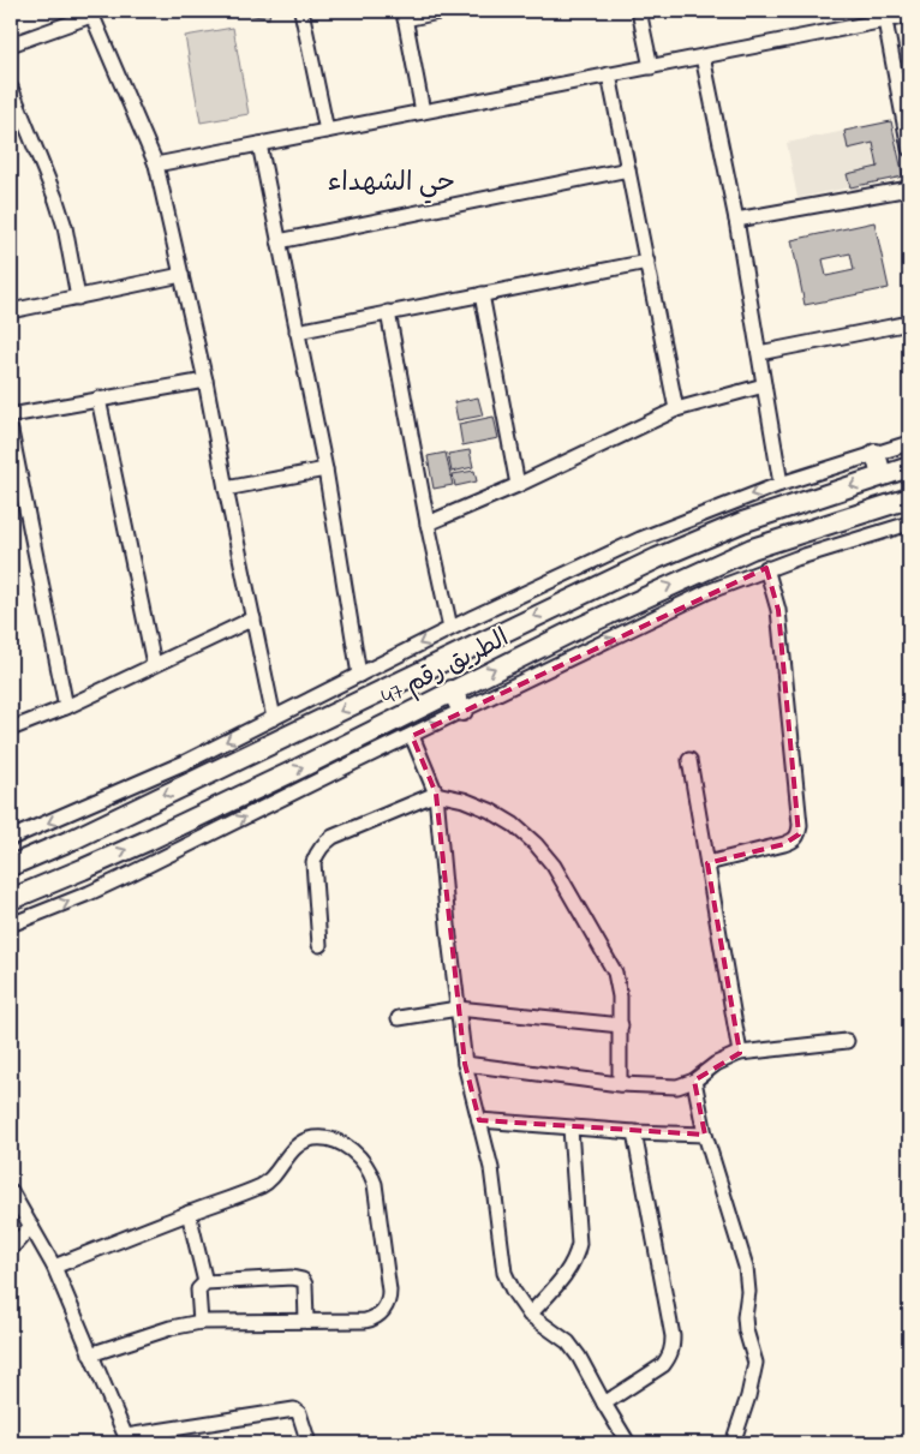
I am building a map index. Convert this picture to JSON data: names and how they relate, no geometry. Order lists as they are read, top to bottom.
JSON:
{
  "streets": {
    "highway": ["الطريق رقم 47"]
  },
  "districts": ["حي الشهداء"]
}
